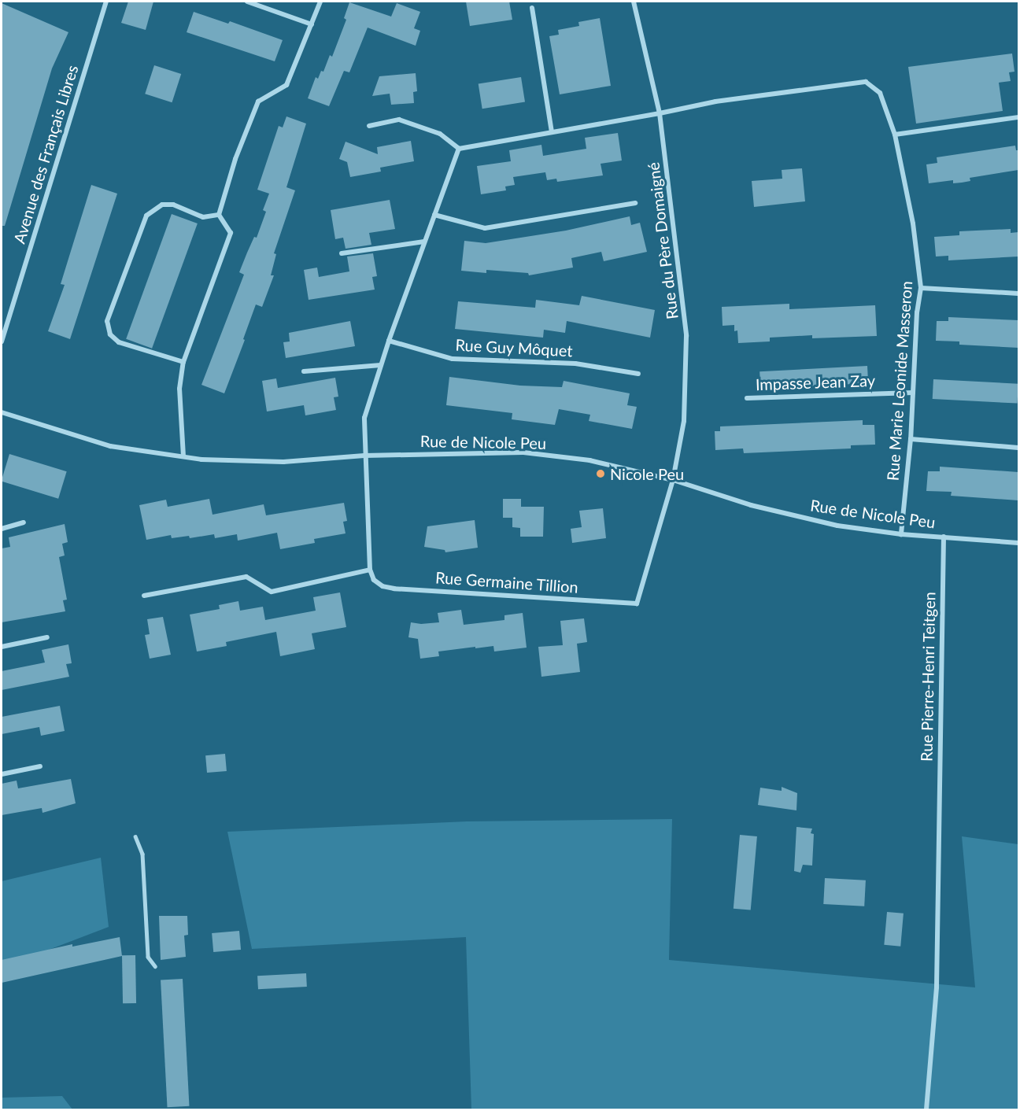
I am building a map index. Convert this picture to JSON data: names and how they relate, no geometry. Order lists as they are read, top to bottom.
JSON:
{
  "streets": {
    "street": [
      "Avenue des Français Libres",
      "Rue du Père Domaigné",
      "Rue Guy Môquet",
      "Rue Marie Leonide Masseron",
      "Impasse Jean Zay",
      "Rue de Nicole Peu",
      "Rue Germaine Tillion",
      "Rue Pierre-Henri Teitgen"
    ]
  },
  "crossings": [
    ["Rue du Père Domaigné", "Rue Marie Leonide Masseron"],
    ["Rue du Père Domaigné", "Rue de Nicole Peu"],
    ["Rue du Père Domaigné", "Rue Germaine Tillion"],
    ["Rue Marie Leonide Masseron", "Impasse Jean Zay"],
    ["Rue Marie Leonide Masseron", "Rue de Nicole Peu"],
    ["Rue de Nicole Peu", "Rue Germaine Tillion"],
    ["Rue de Nicole Peu", "Rue Pierre-Henri Teitgen"]
  ],
  "places": ["Nicole Peu"]
}
